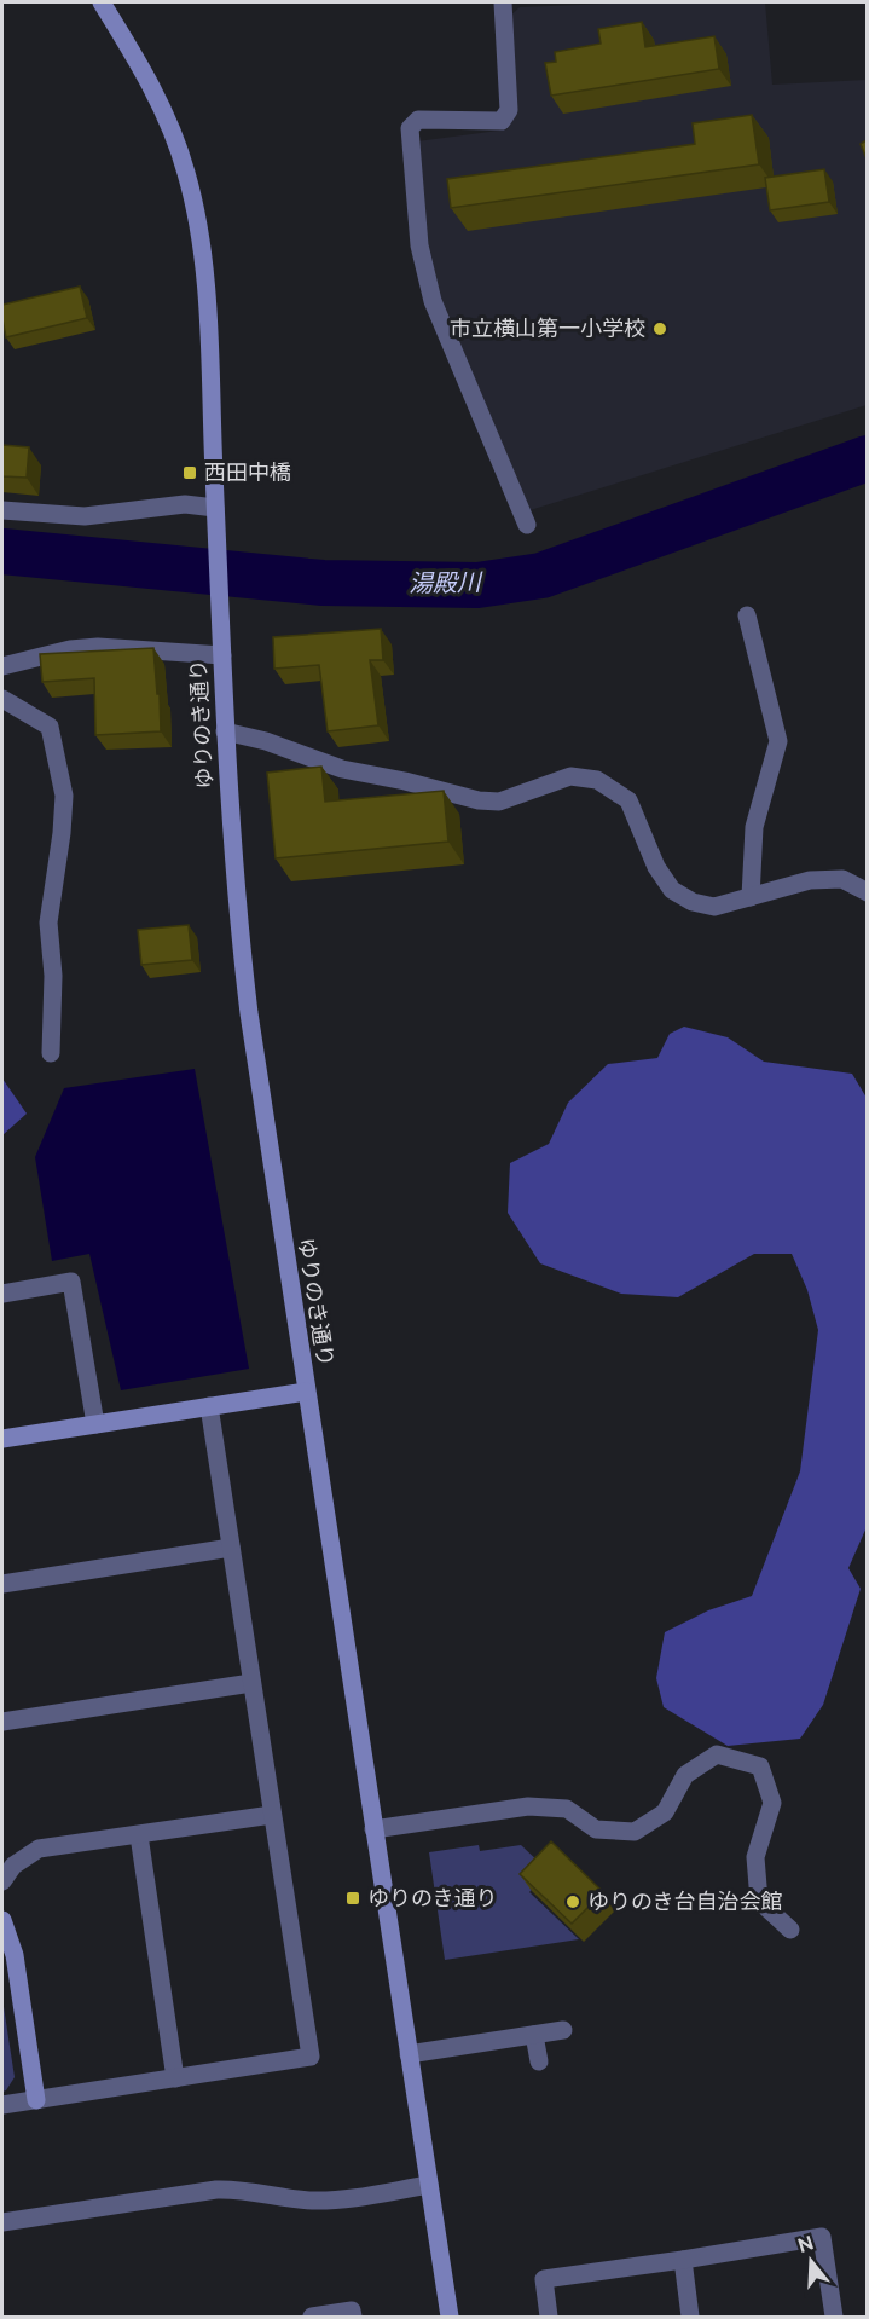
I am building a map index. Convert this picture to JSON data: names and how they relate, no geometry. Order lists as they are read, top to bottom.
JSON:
{
  "streets": {
    "street": ["ゆりのき通り"]
  },
  "water": ["湯殿川"],
  "places": {
    "other": ["市立横山第一小学校", "ゆりのき台自治会館"],
    "transit": ["西田中橋", "ゆりのき通り"]
  },
  "north": "top"
}
